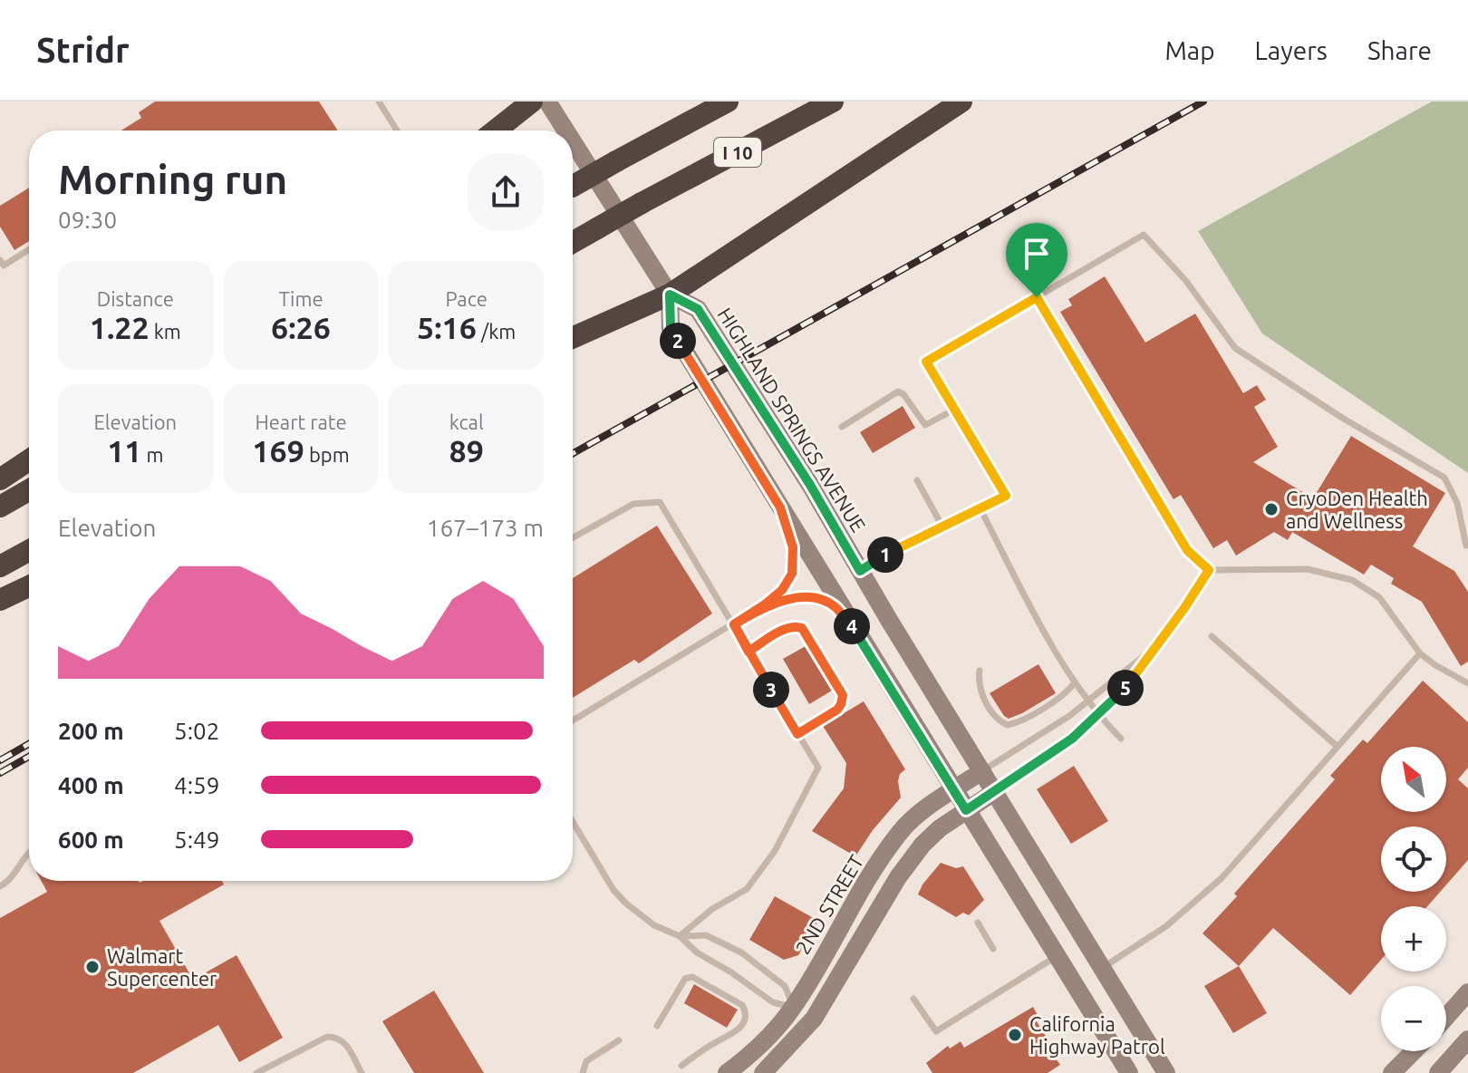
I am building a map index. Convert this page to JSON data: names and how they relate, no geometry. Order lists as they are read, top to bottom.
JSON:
{
  "streets": {
    "highway": ["I 10"],
    "main road": ["HIGHLAND SPRINGS AVENUE", "2ND STREET"]
  },
  "crossings": [
    ["HIGHLAND SPRINGS AVENUE", "2ND STREET"]
  ],
  "places": ["CryoDen Health and Wellness", "Walmart Supercenter", "California Highway Patrol"],
  "north": "top left",
  "page": {
    "header": "Stridr",
    "nav": ["Map", "Layers", "Share"],
    "heading": ["Morning run", "09:30"],
    "stats": [
      ["Distance", "1.22 km"],
      ["Time", "6:26"],
      ["Pace", "5:16 /km"],
      ["Elevation", "11 m"],
      ["Heart rate", "169 bpm"],
      ["kcal", "89"]
    ],
    "pins": [
      "2",
      "1",
      "4",
      "5",
      "3"
    ],
    "chart": ["Elevation", "167–173 m"],
    "list": [
      {
        "name": "200 m",
        "note": "5:02"
      },
      {
        "name": "400 m",
        "note": "4:59"
      },
      {
        "name": "600 m",
        "note": "5:49"
      }
    ],
    "map_buttons": ["+", "−"]
  }
}
